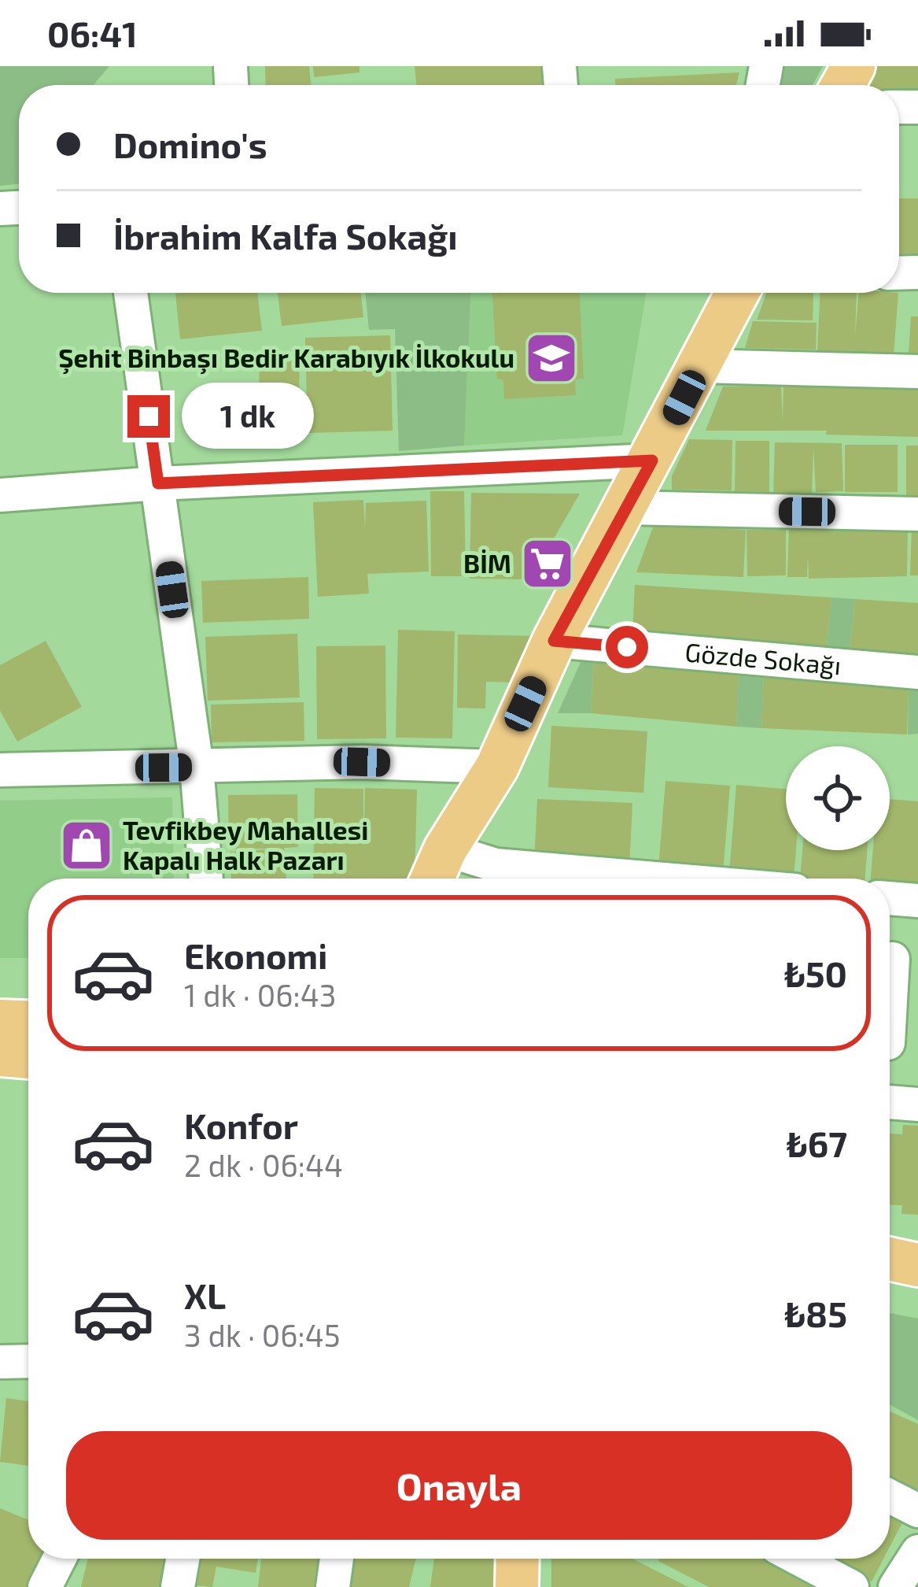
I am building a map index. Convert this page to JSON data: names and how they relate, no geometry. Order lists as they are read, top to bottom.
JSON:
{
  "streets": {
    "street": ["Gözde Sokağı"]
  },
  "places": {
    "school or university": ["Şehit Binbaşı Bedir Karabıyık İlkokulu"],
    "supermarket": ["BİM"],
    "shop": ["Tevfikbey Mahallesi Kapalı Halk Pazarı"]
  },
  "page": {
    "status": "06:41",
    "banner": ["Domino's", "İbrahim Kalfa Sokağı"],
    "bubble": "1 dk",
    "list": [
      {
        "name": "Ekonomi",
        "note": "1 dk · 06:43",
        "value": "₺50"
      },
      {
        "name": "Konfor",
        "note": "2 dk · 06:44",
        "value": "₺67"
      },
      {
        "name": "XL",
        "note": "3 dk · 06:45",
        "value": "₺85"
      }
    ],
    "buttons": "Onayla"
  }
}
